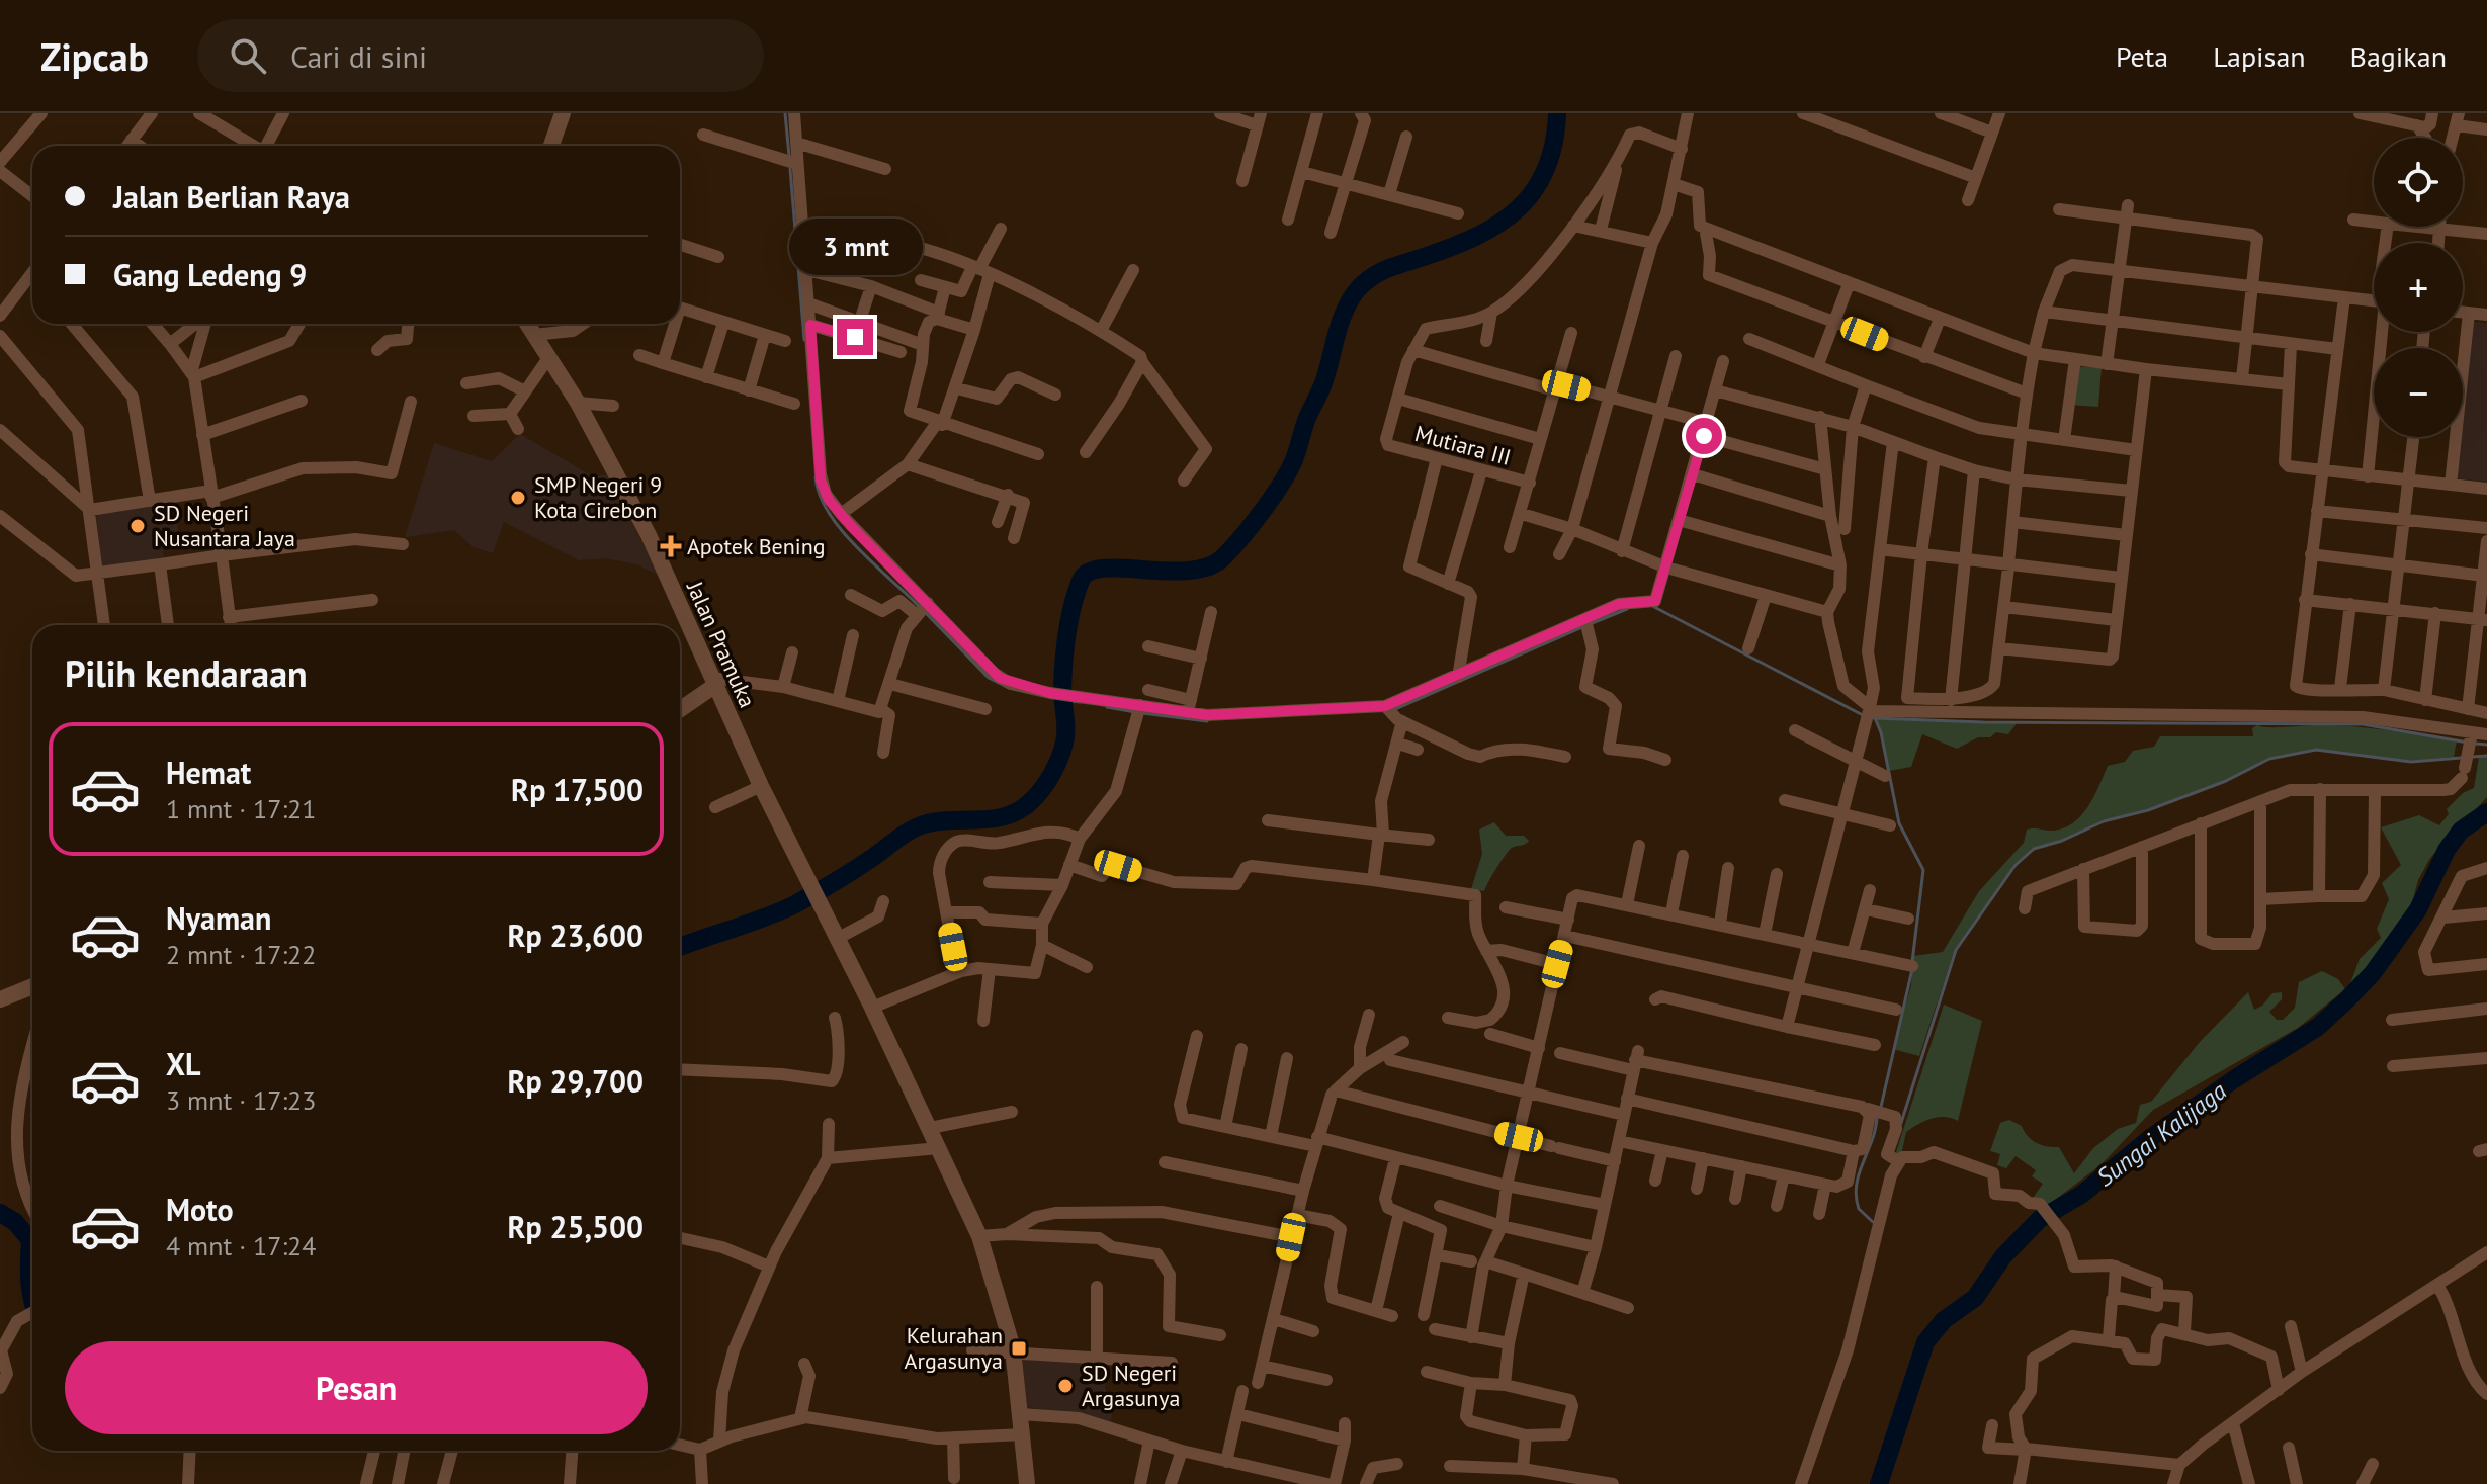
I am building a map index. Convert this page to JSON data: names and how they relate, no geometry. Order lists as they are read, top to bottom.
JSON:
{
  "streets": {
    "street": ["Mutiara III", "Jalan Pramuka"]
  },
  "water": ["Sungai Kalijaga"],
  "places": {
    "other": ["SMP Negeri 9 Kota Cirebon", "SD Negeri Nusantara Jaya", "SD Negeri Argasunya"],
    "health": ["Apotek Bening"],
    "transit": ["Kelurahan Argasunya"]
  },
  "page": {
    "header": "Zipcab",
    "search": "Cari di sini",
    "nav": ["Peta", "Lapisan", "Bagikan"],
    "map_buttons": ["+", "−"],
    "banner": ["Jalan Berlian Raya", "Gang Ledeng 9"],
    "bubble": "3 mnt",
    "heading": "Pilih kendaraan",
    "list": [
      {
        "name": "Hemat",
        "note": "1 mnt · 17:21",
        "value": "Rp 17,500"
      },
      {
        "name": "Nyaman",
        "note": "2 mnt · 17:22",
        "value": "Rp 23,600"
      },
      {
        "name": "XL",
        "note": "3 mnt · 17:23",
        "value": "Rp 29,700"
      },
      {
        "name": "Moto",
        "note": "4 mnt · 17:24",
        "value": "Rp 25,500"
      }
    ],
    "buttons": "Pesan"
  }
}
